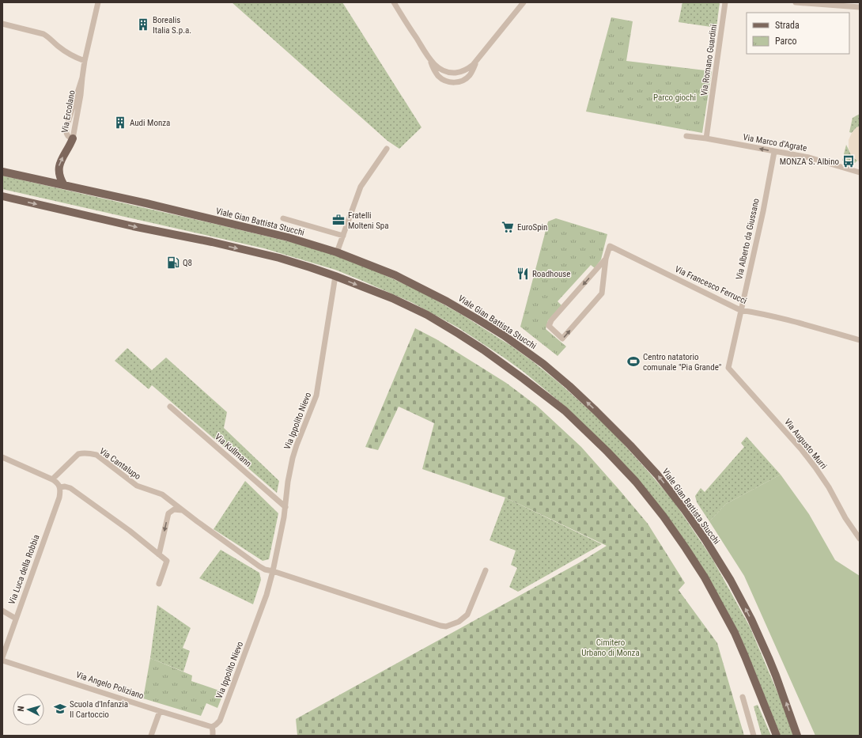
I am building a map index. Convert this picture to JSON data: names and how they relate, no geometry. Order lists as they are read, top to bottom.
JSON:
{
  "streets": {
    "main road": ["Viale Gian Battista Stucchi"],
    "street": [
      "Via Romano Guardini",
      "Via Ercolano",
      "Via Marco d'Agrate",
      "Via Alberto da Giussano",
      "Via Francesco Ferrucci",
      "Via Ippolito Nievo",
      "Via Augusto Murri",
      "Via Kullmann",
      "Via Cantalupo",
      "Via Luca della Robbia",
      "Via Angelo Poliziano"
    ]
  },
  "crossings": [
    ["Via Romano Guardini", "Via Marco d'Agrate"],
    ["Via Marco d'Agrate", "Via Alberto da Giussano"],
    ["Via Alberto da Giussano", "Via Francesco Ferrucci"],
    ["Via Alberto da Giussano", "Via Augusto Murri"],
    ["Via Ippolito Nievo", "Via Kullmann"],
    ["Via Ippolito Nievo", "Via Cantalupo"],
    ["Via Ippolito Nievo", "Via Angelo Poliziano"]
  ],
  "one_way": ["Via Marco d'Agrate"],
  "parks": ["Parco giochi", "Cimitero Urbano di Monza"],
  "places": {
    "building": ["Borealis Italia S.p.a.", "Audi Monza"],
    "bus stop": ["MONZA S. Albino"],
    "office": ["Fratelli Molteni Spa"],
    "supermarket": ["EuroSpin"],
    "fuel station": ["Q8"],
    "restaurant": ["Roadhouse"],
    "sports": ["Centro natatorio comunale \"Pia Grande\""],
    "school or university": ["Scuola d'Infanzia Il Cartoccio"]
  },
  "legend": ["Strada", "Parco"],
  "north": "left"
}
